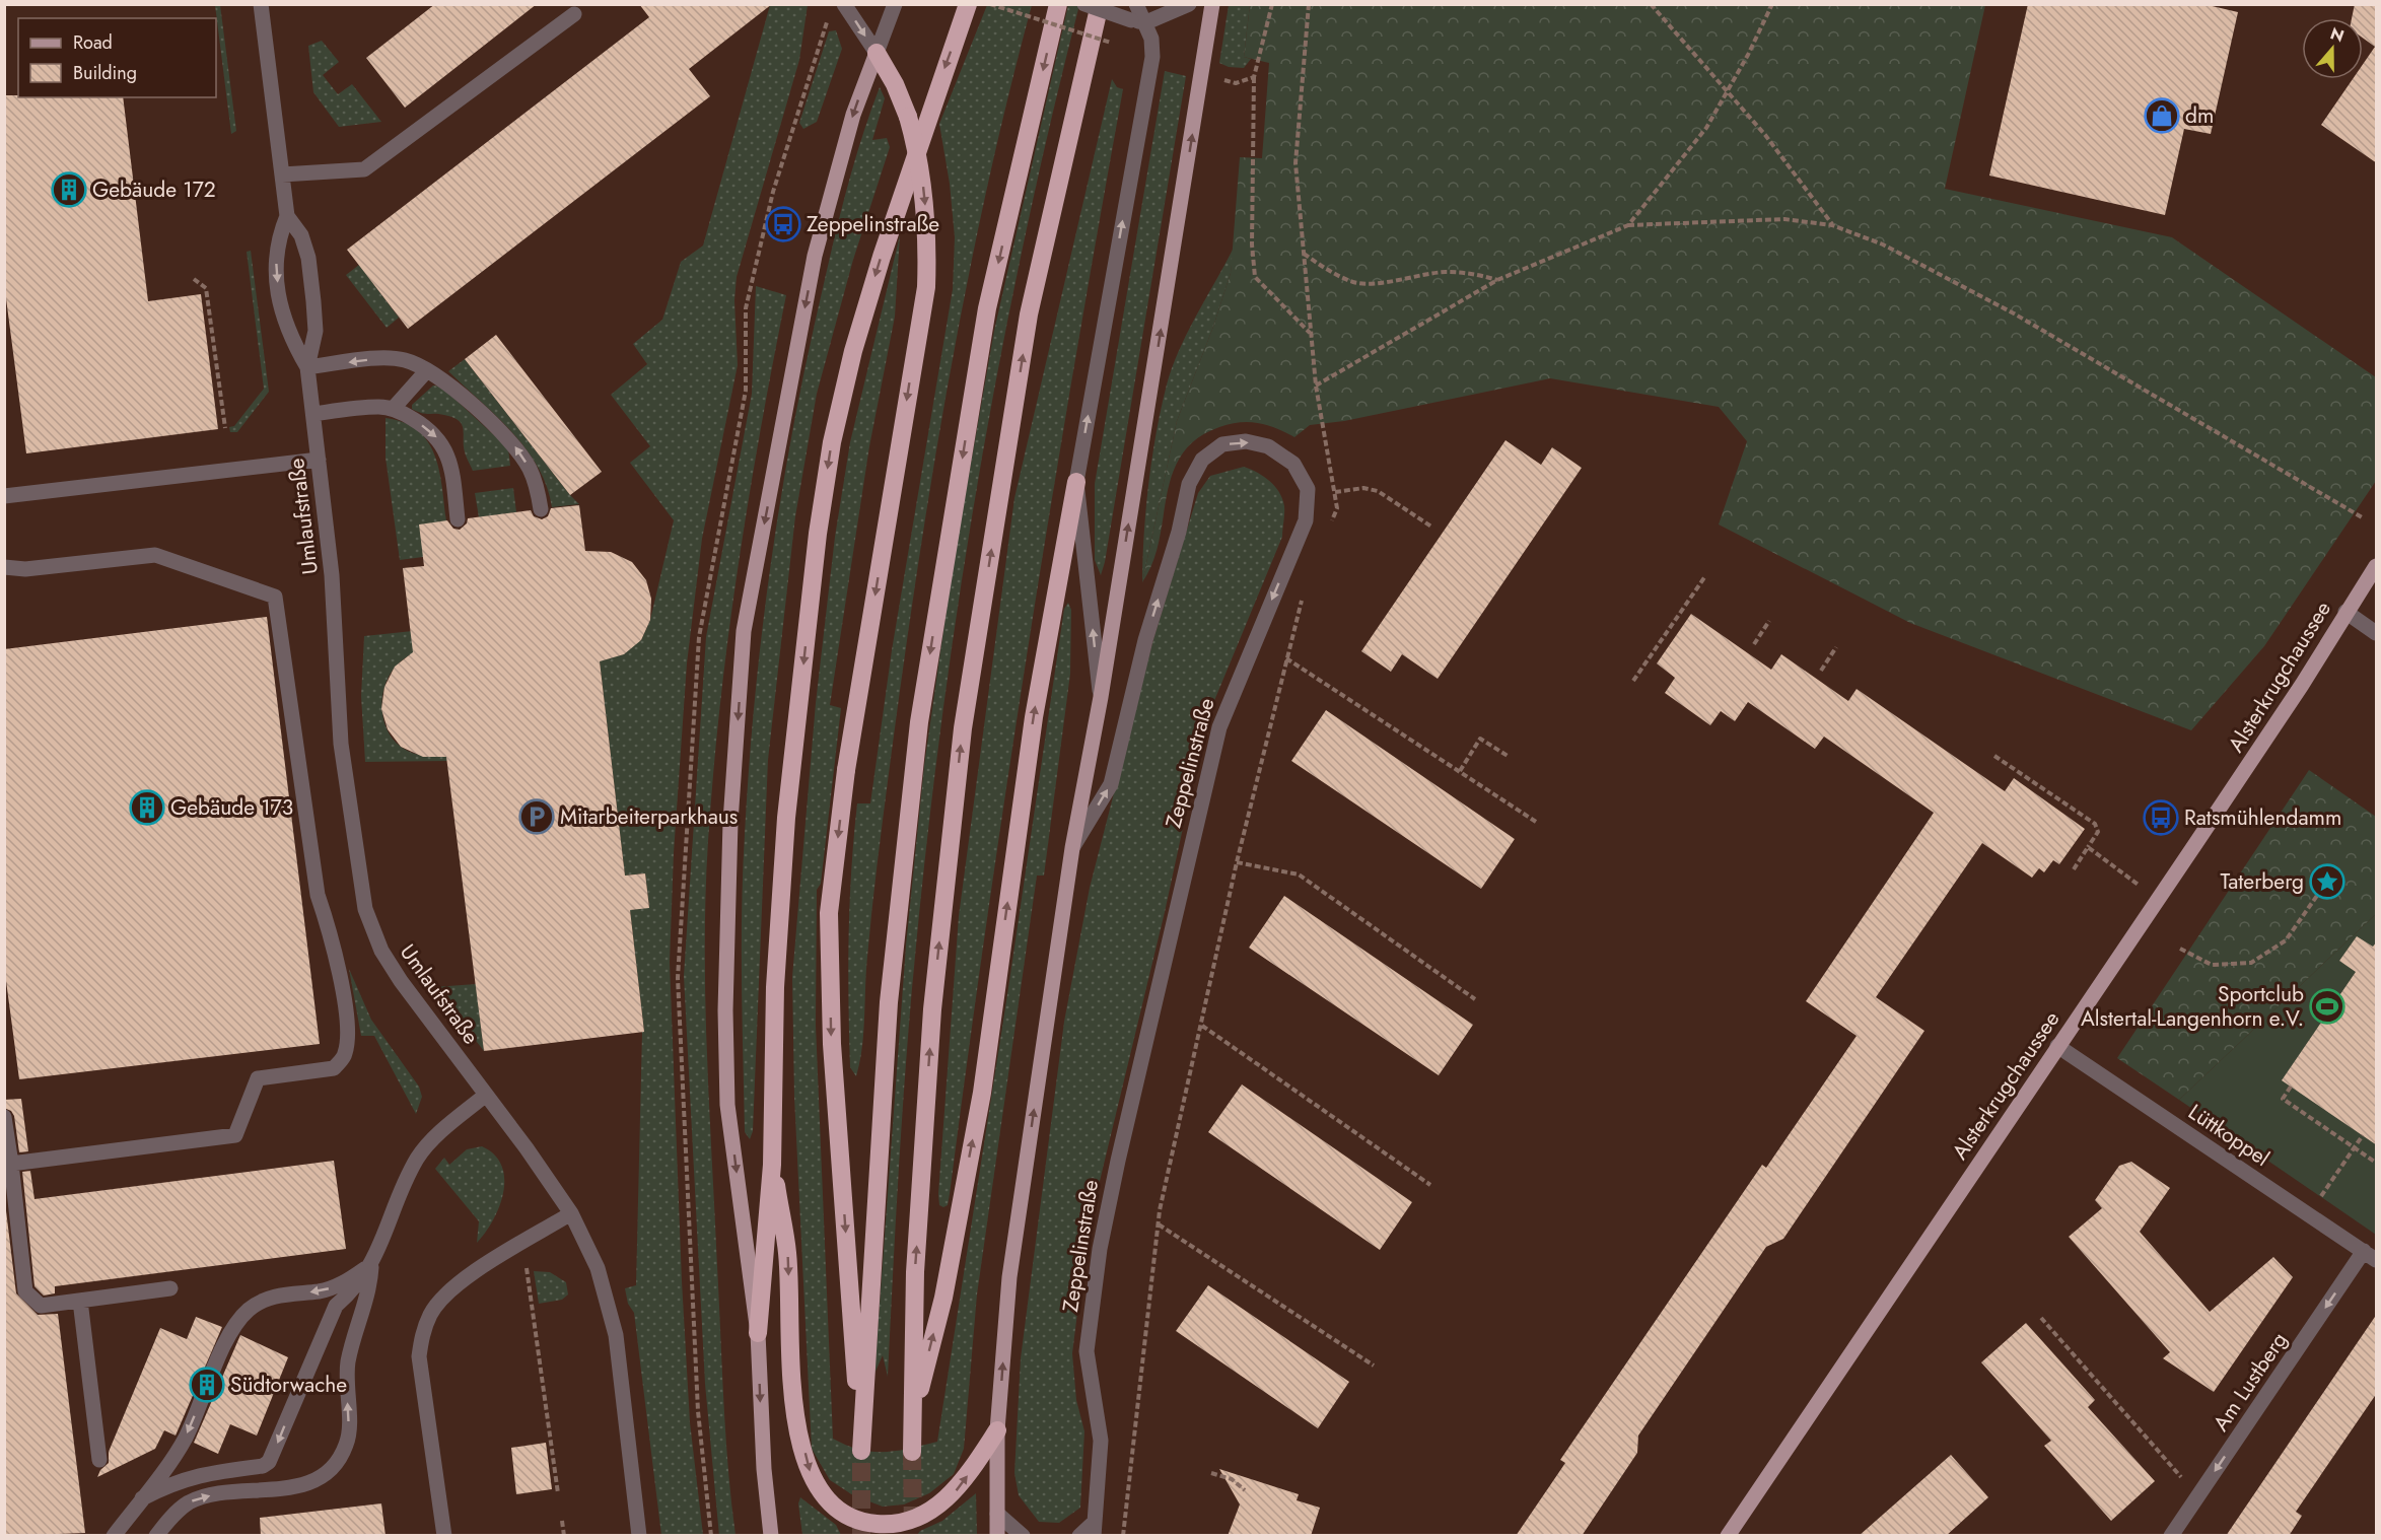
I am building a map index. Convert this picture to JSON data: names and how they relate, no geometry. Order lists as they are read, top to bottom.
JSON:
{
  "streets": {
    "main road": ["Alsterkrugchaussee", "Zeppelinstraße"],
    "street": ["Umlaufstraße", "Lüttkoppel", "Am Lustberg"]
  },
  "crossings": [
    ["Alsterkrugchaussee", "Lüttkoppel"],
    ["Lüttkoppel", "Am Lustberg"]
  ],
  "one_way": ["Am Lustberg"],
  "places": {
    "shop": ["dm"],
    "building": ["Gebäude 172", "Gebäude 173", "Südtorwache"],
    "bus stop": ["Zeppelinstraße", "Ratsmühlendamm"],
    "parking": ["Mitarbeiterparkhaus"],
    "place": ["Taterberg"],
    "sports": ["Sportclub Alstertal-Langenhorn e.V."]
  },
  "legend": ["Road", "Building"],
  "north": "top"
}
